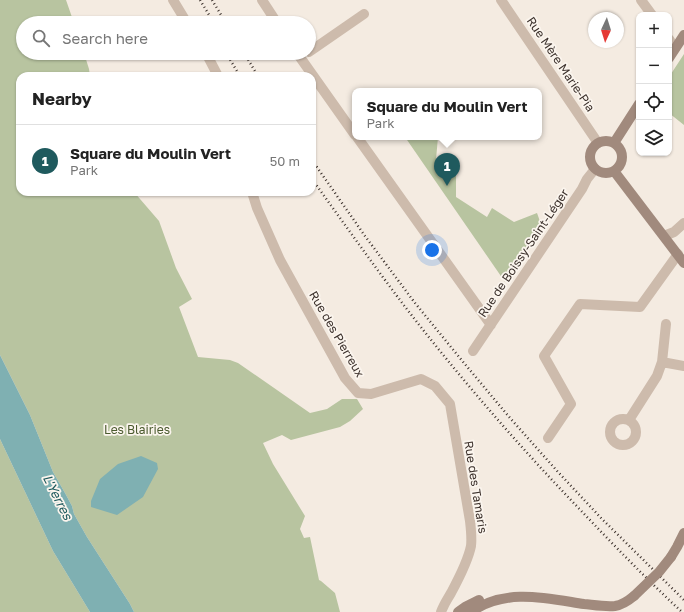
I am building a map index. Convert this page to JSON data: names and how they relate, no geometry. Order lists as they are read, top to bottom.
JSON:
{
  "streets": {
    "street": [
      "Rue Mère Marie-Pia",
      "Rue de Boissy-Saint-Léger",
      "Rue des Pierreux",
      "Rue des Tamaris"
    ]
  },
  "crossings": [
    ["Rue Mère Marie-Pia", "Rue de Boissy-Saint-Léger"],
    ["Rue des Pierreux", "Rue des Tamaris"]
  ],
  "water": ["L'Yerres"],
  "parks": ["Les Blairies"],
  "north": "bottom",
  "page": {
    "map_buttons": ["+", "−"],
    "search": "Search here",
    "heading": "Nearby",
    "popup": ["Square du Moulin Vert", "Park"],
    "list": [
      {
        "mark": "1",
        "name": "Square du Moulin Vert",
        "note": "Park",
        "value": "50 m"
      }
    ],
    "pins": "1"
  }
}
